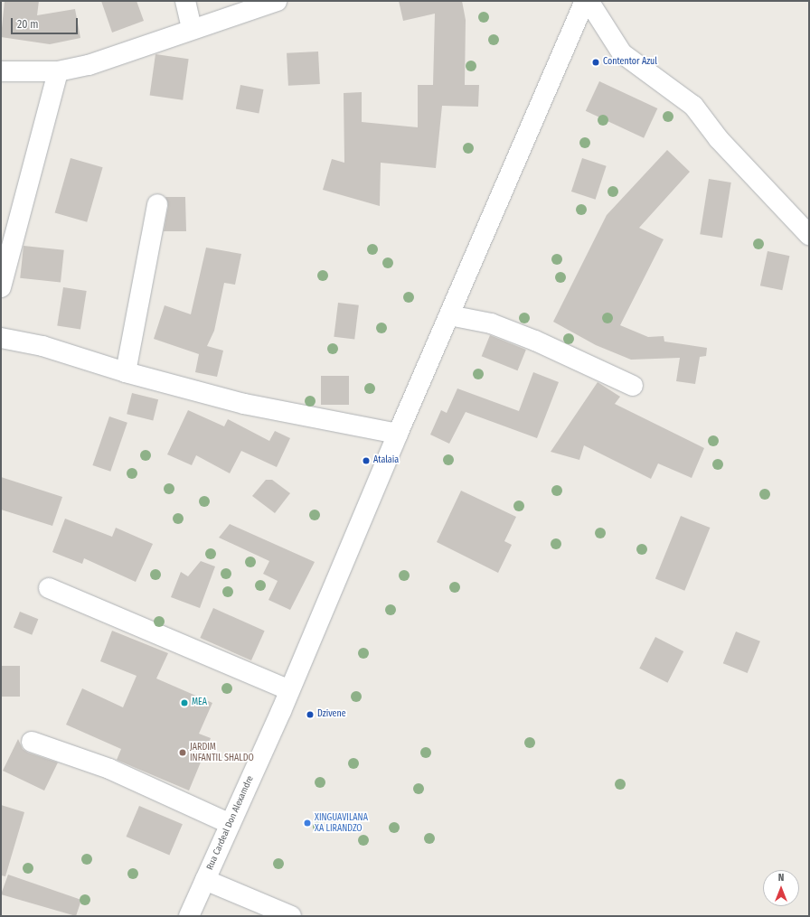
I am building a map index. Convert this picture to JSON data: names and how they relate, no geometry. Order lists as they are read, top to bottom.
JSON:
{
  "streets": {
    "street": ["Rua Cardeal Don Alexamdre"]
  },
  "places": [
    "Contentor Azul",
    "Atalaia",
    "MEA",
    "Dzivene",
    "JARDIM INFANTIL SHALDO",
    "XINGUAVILANA XA LIRANDZO"
  ],
  "scale_bar": "20 m",
  "north": "top"
}
